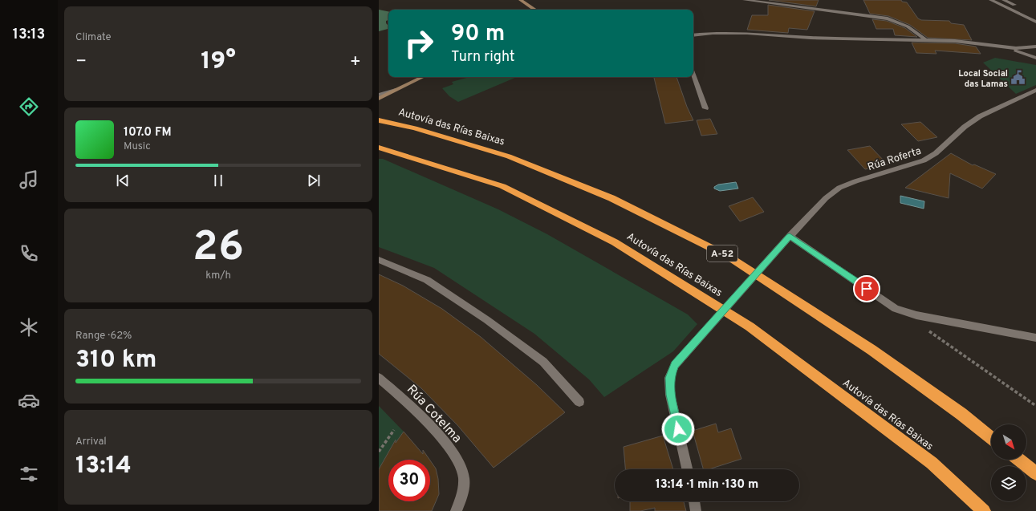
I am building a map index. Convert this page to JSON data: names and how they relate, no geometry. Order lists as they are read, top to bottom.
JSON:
{
  "streets": {
    "highway": ["Autovía das Rías Baixas", "A-52"],
    "street": ["Rúa Roferta", "Rúa Cotelma"]
  },
  "places": {
    "public building": ["Local Social das Lamas"]
  },
  "north": "bottom right",
  "page": {
    "tabs": "13:13",
    "tile": [
      "Climate",
      ["26", "km/h"],
      ["Range · 62%", "310 km"],
      ["Arrival", "13:14"]
    ],
    "turn": ["90 m", "Turn right"],
    "heat": ["−", "19°", "+"],
    "song": ["107.0 FM", "Music"],
    "limit": "30",
    "trip": "13:14 · 1 min · 130 m"
  }
}
